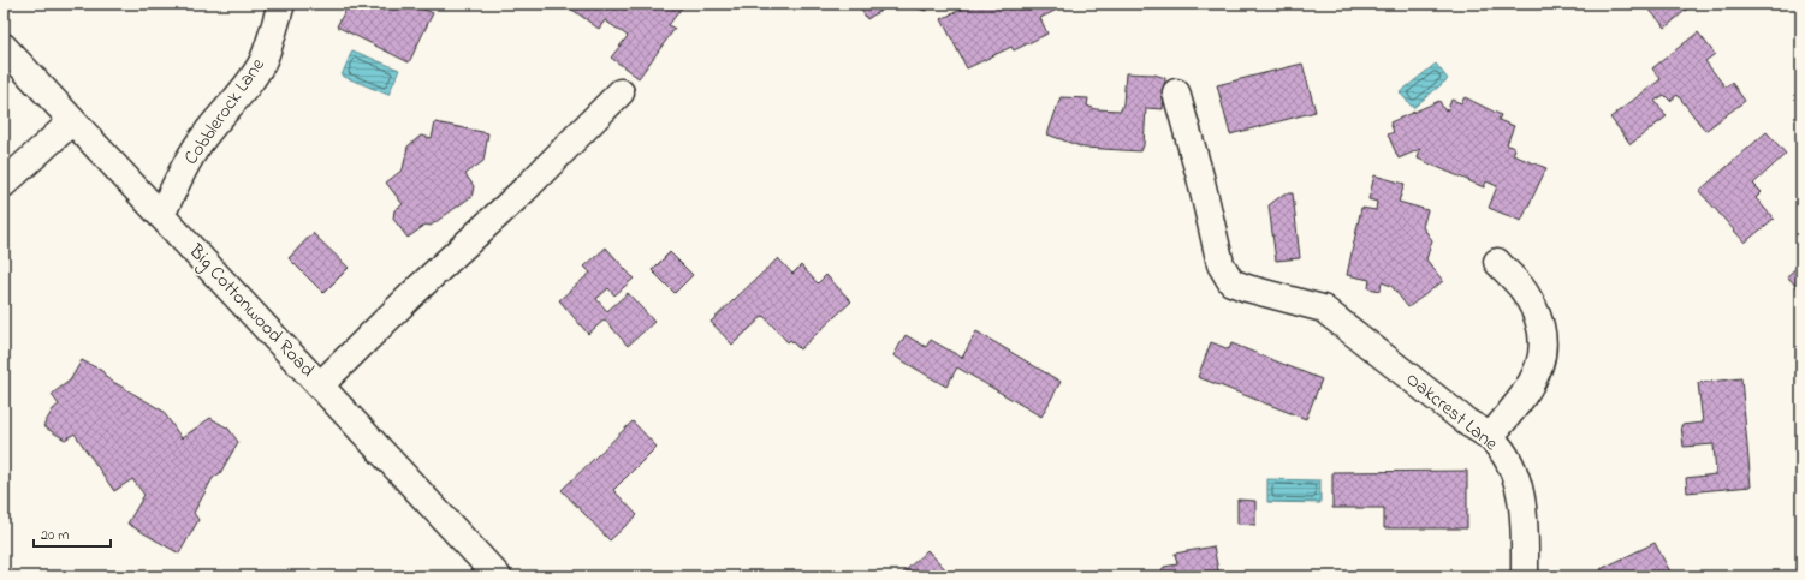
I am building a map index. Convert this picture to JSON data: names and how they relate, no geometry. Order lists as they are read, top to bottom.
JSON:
{
  "streets": {
    "main road": ["Cobblerock Lane", "Big Cottonwood Road", "Oakcrest Lane"]
  },
  "crossings": [
    ["Cobblerock Lane", "Big Cottonwood Road"]
  ],
  "scale_bar": "20 m"
}
